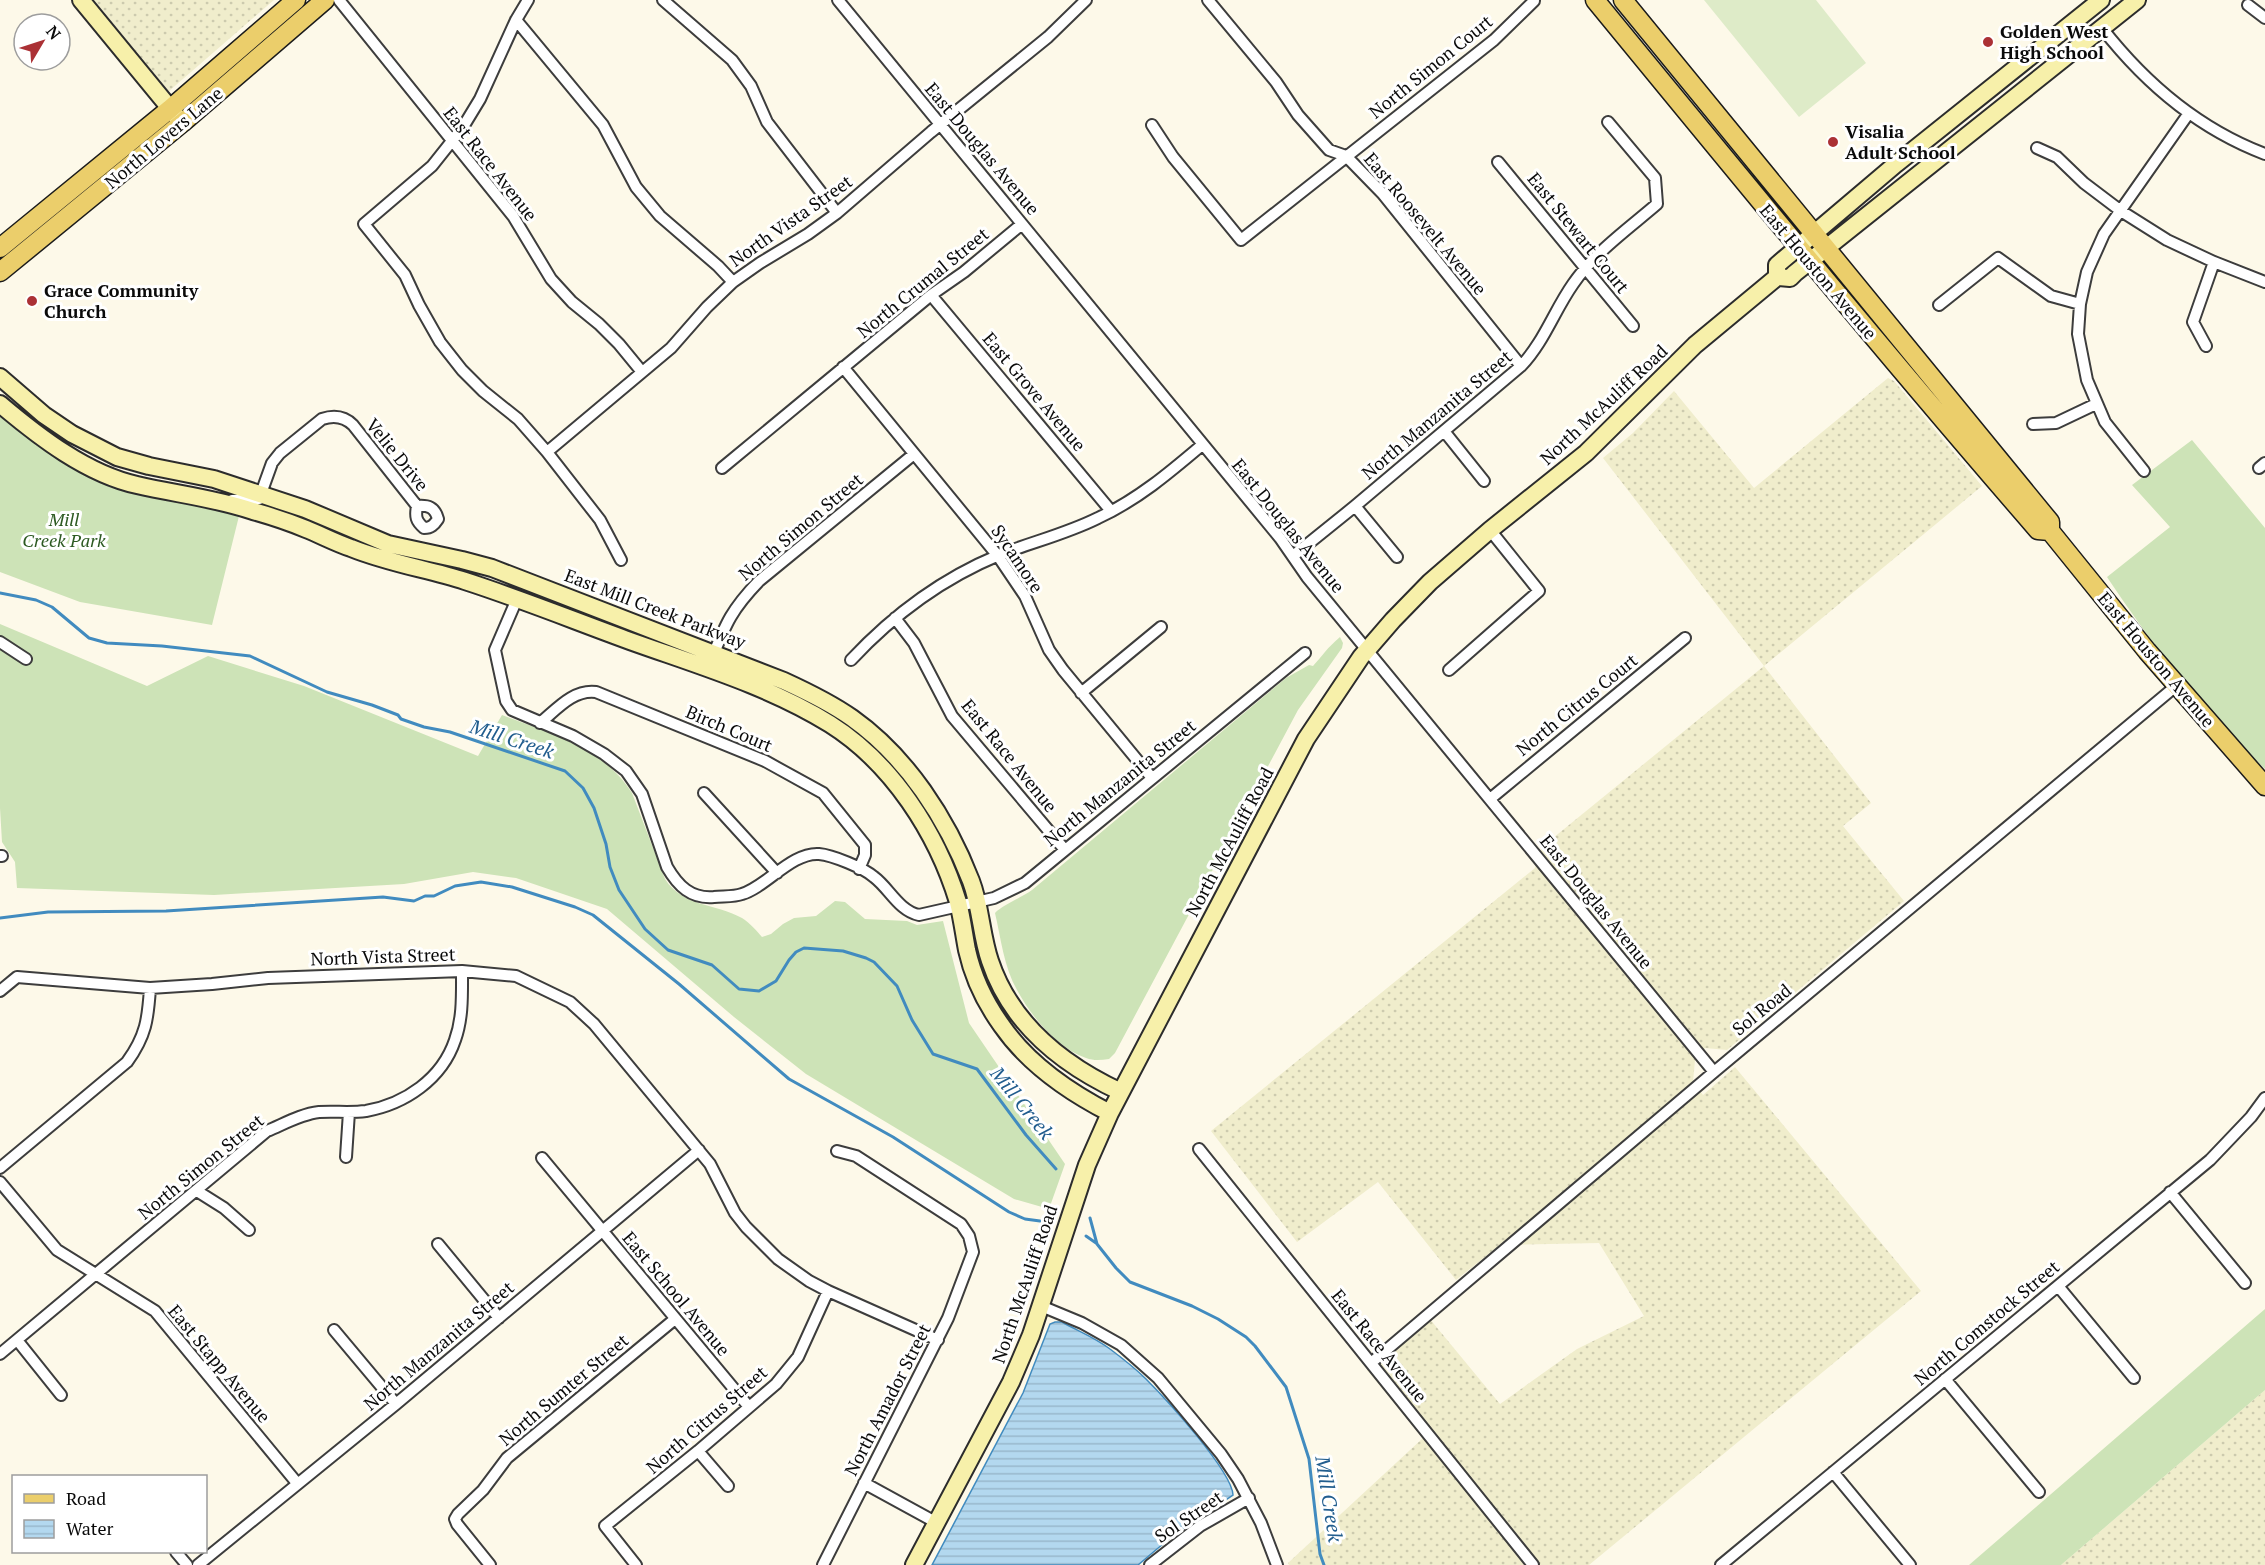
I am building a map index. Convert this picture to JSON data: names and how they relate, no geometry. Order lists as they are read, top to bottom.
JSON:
{
  "streets": {
    "main road": ["North Lovers Lane", "East Houston Avenue"],
    "street": [
      "North Simon Court",
      "East Douglas Avenue",
      "East Race Avenue",
      "North Vista Street",
      "East Roosevelt Avenue",
      "East Stewart Court",
      "North Crumal Street",
      "East Grove Avenue",
      "North McAuliff Road",
      "North Manzanita Street",
      "Velie Drive",
      "North Simon Street",
      "Sycamore",
      "East Mill Creek Parkway",
      "North Citrus Court",
      "Birch Court",
      "Sol Road",
      "East School Avenue",
      "North Comstock Street",
      "East Stapp Avenue",
      "North Sumter Street",
      "North Amador Street",
      "North Citrus Street",
      "Sol Street"
    ]
  },
  "crossings": [
    ["North Simon Court", "East Roosevelt Avenue"],
    ["East Douglas Avenue", "North Vista Street"],
    ["East Douglas Avenue", "North Crumal Street"],
    ["East Douglas Avenue", "North McAuliff Road"],
    ["East Douglas Avenue", "North Manzanita Street"],
    ["East Douglas Avenue", "North Citrus Court"],
    ["East Douglas Avenue", "Sol Road"],
    ["East Race Avenue", "North Vista Street"],
    ["East Race Avenue", "North Manzanita Street"],
    ["East Race Avenue", "Sol Road"],
    ["North Vista Street", "North Manzanita Street"],
    ["North Vista Street", "North Simon Street"],
    ["North Vista Street", "North Amador Street"],
    ["North Vista Street", "North Citrus Street"],
    ["East Roosevelt Avenue", "North Manzanita Street"],
    ["East Stewart Court", "North Manzanita Street"],
    ["East Houston Avenue", "North McAuliff Road"],
    ["East Houston Avenue", "Sol Road"],
    ["North Crumal Street", "East Grove Avenue"],
    ["North Crumal Street", "Sycamore"],
    ["North McAuliff Road", "East Mill Creek Parkway"],
    ["North Manzanita Street", "Sycamore"],
    ["North Manzanita Street", "East Mill Creek Parkway"],
    ["North Manzanita Street", "Birch Court"],
    ["North Manzanita Street", "East School Avenue"],
    ["North Manzanita Street", "East Stapp Avenue"],
    ["Velie Drive", "East Mill Creek Parkway"],
    ["North Simon Street", "Sycamore"],
    ["North Simon Street", "East Mill Creek Parkway"],
    ["North Simon Street", "East Stapp Avenue"],
    ["East School Avenue", "North Sumter Street"],
    ["East School Avenue", "North Citrus Street"]
  ],
  "water": ["Mill Creek"],
  "parks": ["Mill Creek Park"],
  "places": ["Golden West High School", "Visalia Adult School", "Grace Community Church"],
  "legend": ["Road", "Water"],
  "north": "top right"
}
